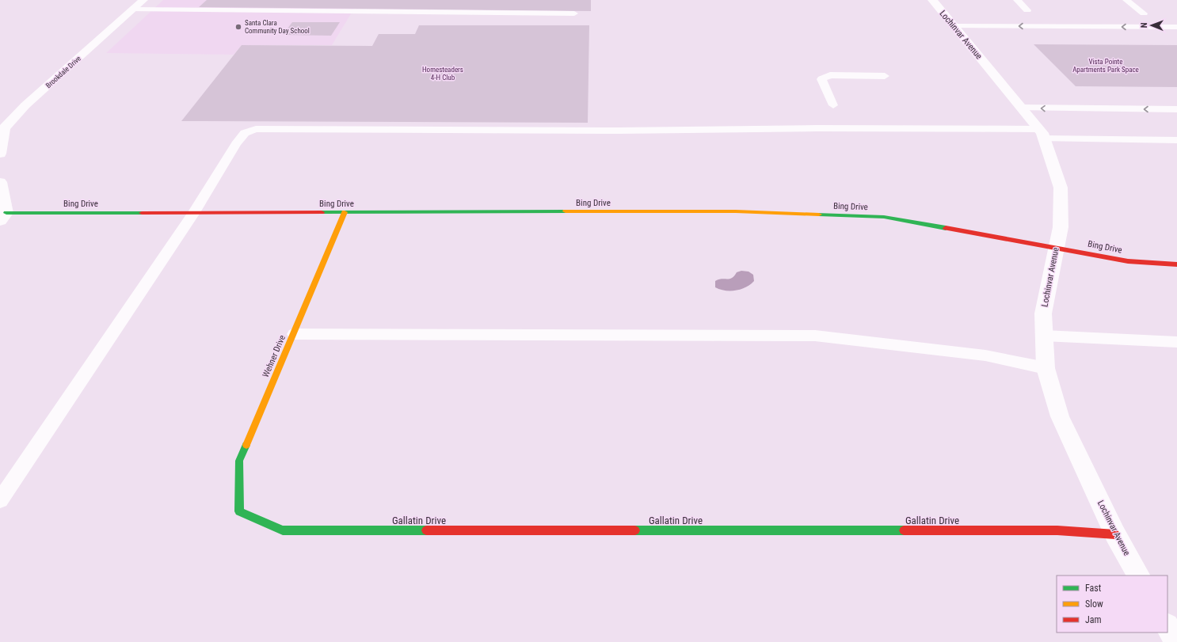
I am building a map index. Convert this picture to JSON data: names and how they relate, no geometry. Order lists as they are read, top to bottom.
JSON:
{
  "streets": {
    "street": [
      "Lochinvar Avenue",
      "Brookdale Drive",
      "Bing Drive",
      "Wehner Drive",
      "Gallatin Drive"
    ]
  },
  "crossings": [
    ["Lochinvar Avenue", "Bing Drive"],
    ["Lochinvar Avenue", "Gallatin Drive"],
    ["Bing Drive", "Wehner Drive"],
    ["Wehner Drive", "Gallatin Drive"]
  ],
  "parks": ["Vista Pointe Apartments Park Space", "Homesteaders 4-H Club"],
  "places": ["Santa Clara Community Day School"],
  "legend": ["Fast", "Slow", "Jam"],
  "north": "left"
}
